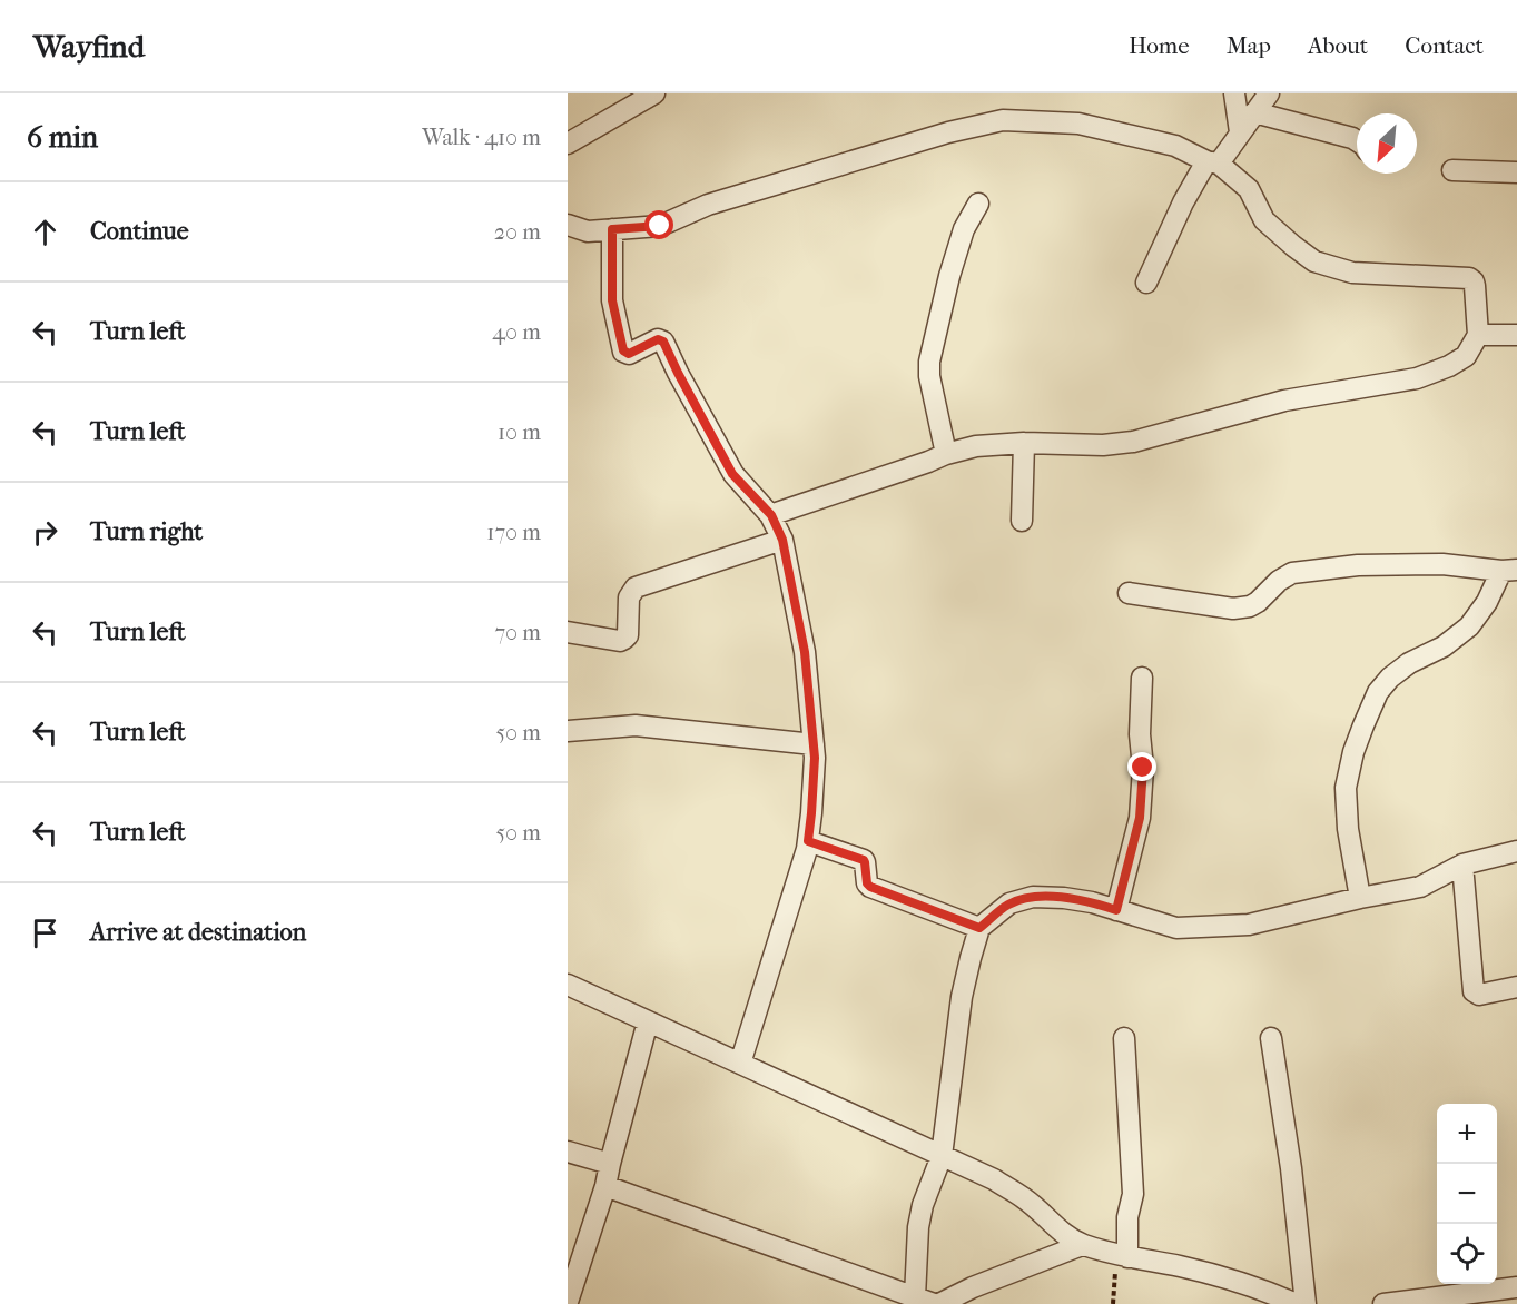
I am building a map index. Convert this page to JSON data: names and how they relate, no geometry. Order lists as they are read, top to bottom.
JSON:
{
  "north": "bottom left",
  "page": {
    "header": "Wayfind",
    "nav": [
      "Home",
      "Map",
      "About",
      "Contact"
    ],
    "heading": ["6 min", "Walk · 410 m"],
    "list": [
      ["Continue", "20 m"],
      ["Turn left", "40 m"],
      ["Turn left", "10 m"],
      ["Turn right", "170 m"],
      ["Turn left", "70 m"],
      ["Turn left", "50 m"],
      ["Turn left", "50 m"],
      "Arrive at destination"
    ],
    "map_buttons": ["+", "−"]
  }
}
